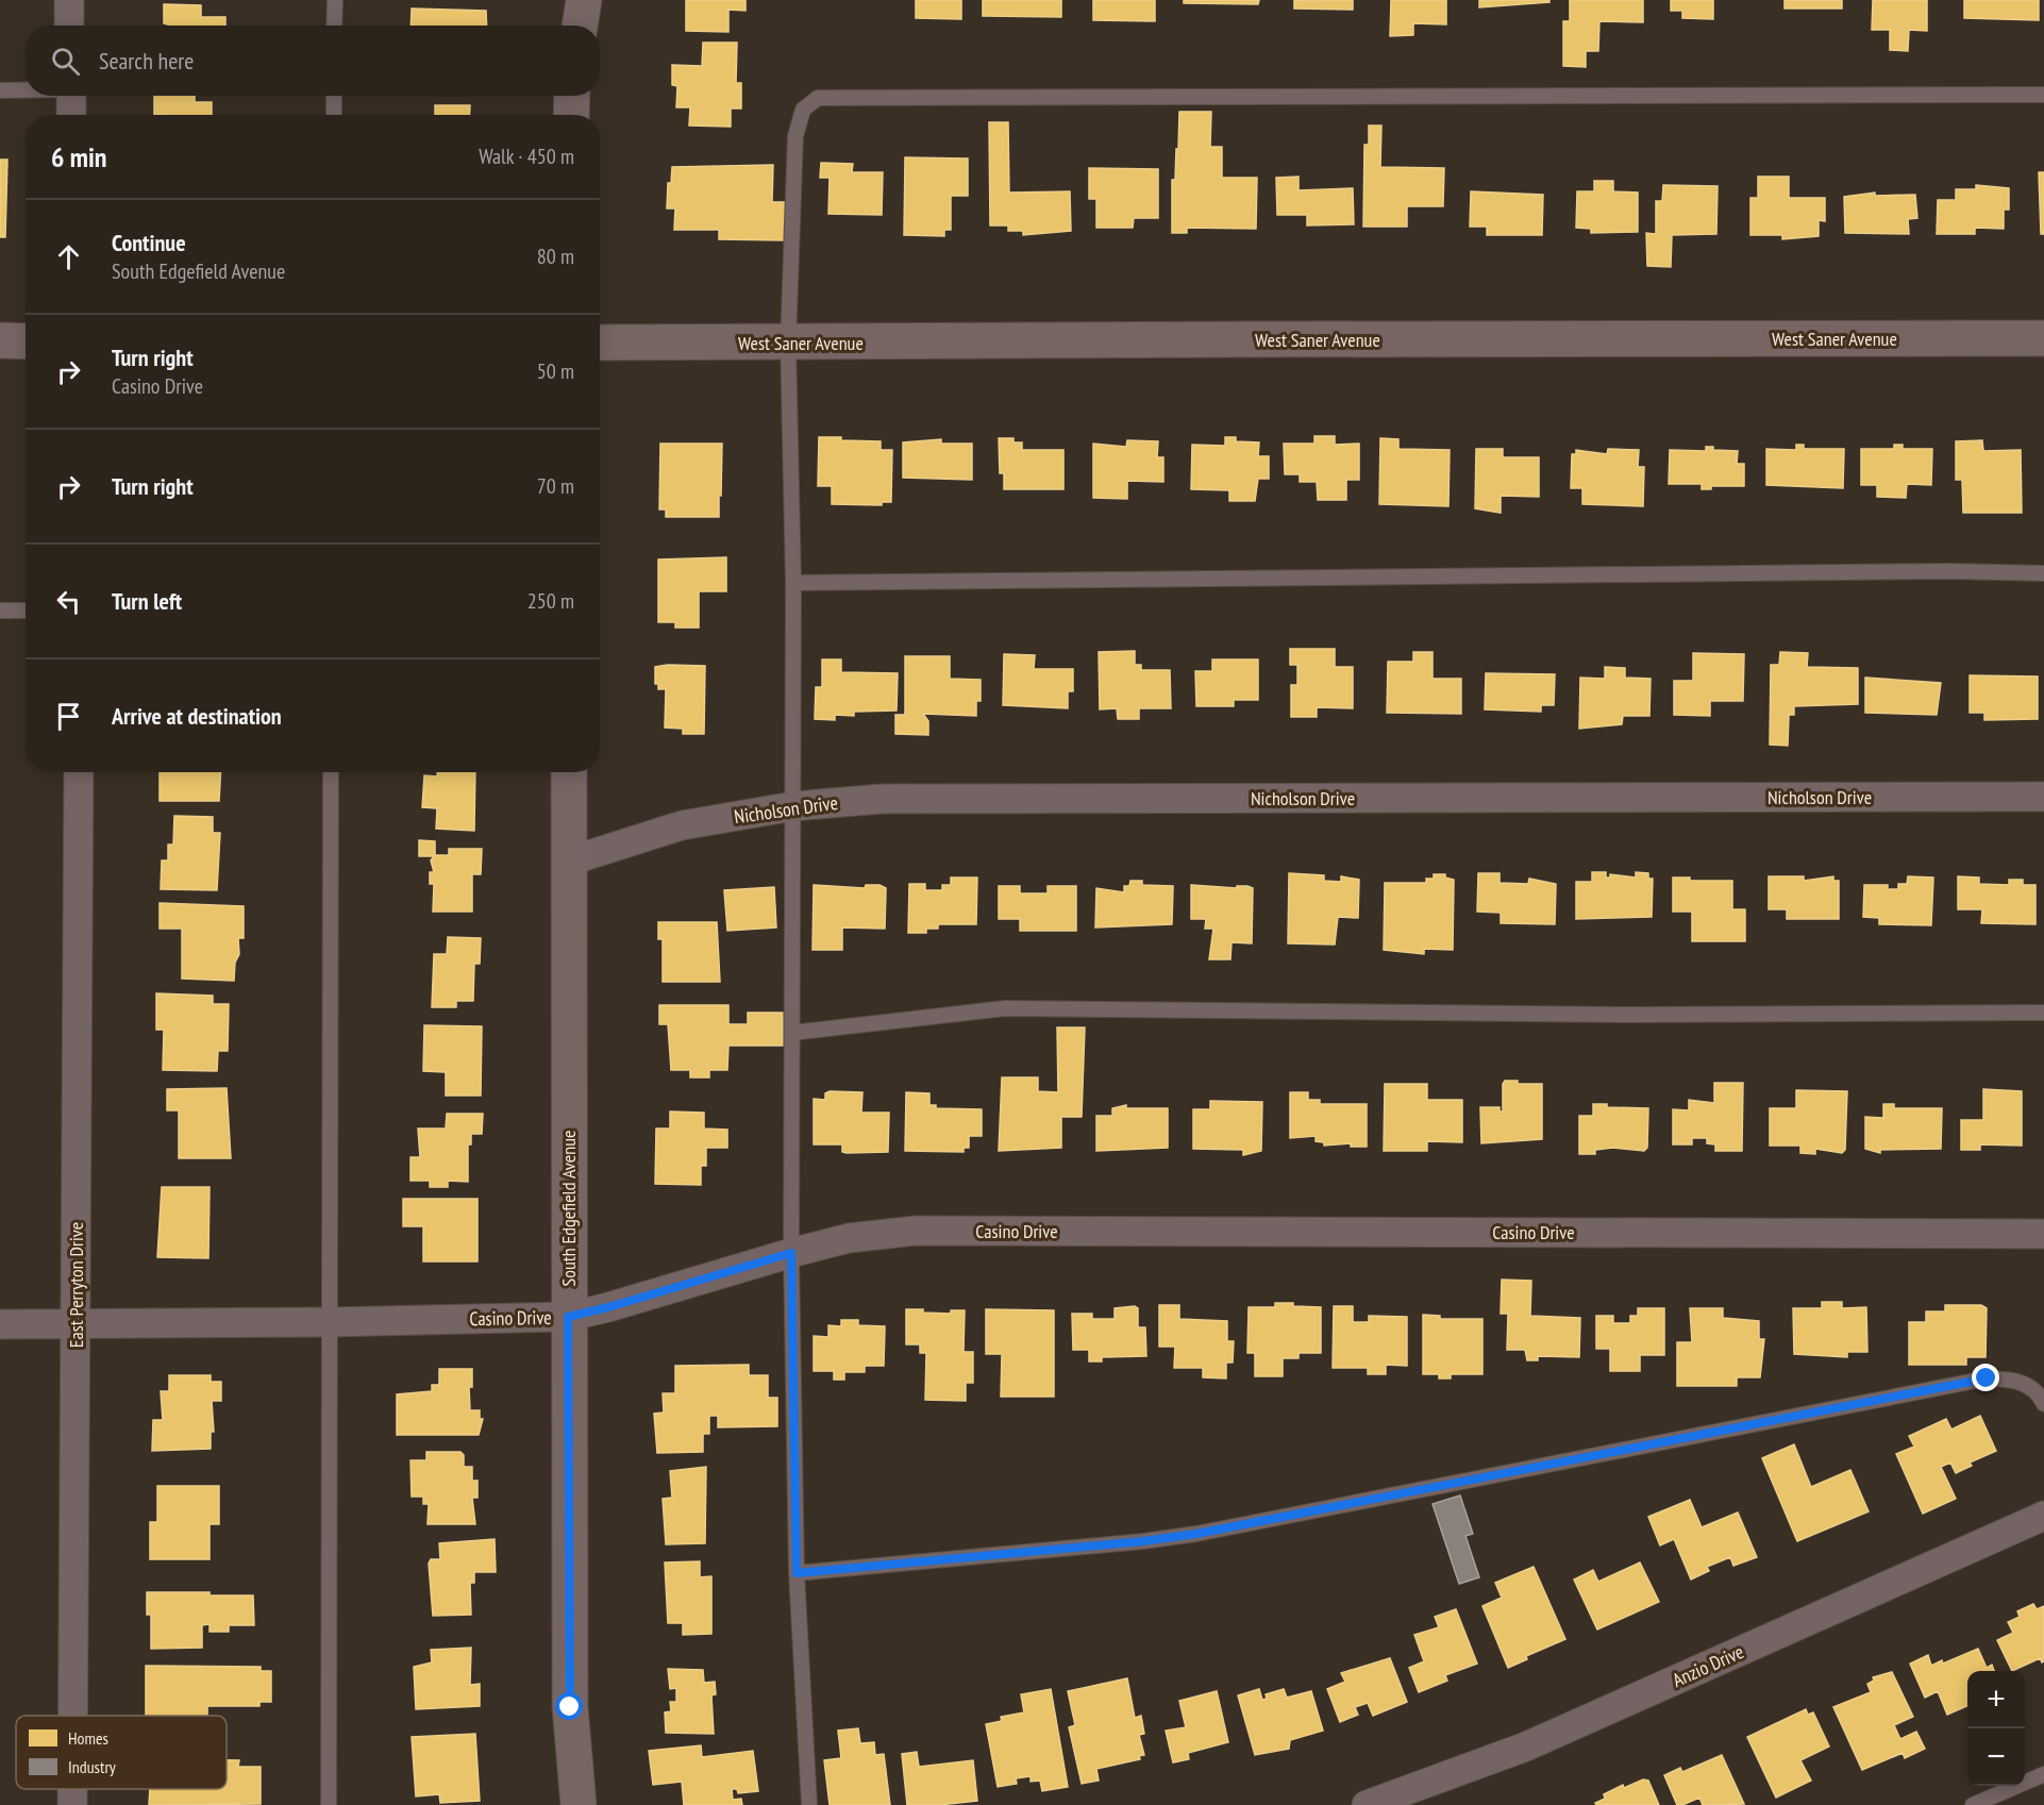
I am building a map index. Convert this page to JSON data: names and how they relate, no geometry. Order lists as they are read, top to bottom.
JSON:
{
  "streets": {
    "street": [
      "West Saner Avenue",
      "Nicholson Drive",
      "South Edgefield Avenue",
      "Casino Drive",
      "East Perryton Drive",
      "Anzio Drive"
    ]
  },
  "crossings": [
    ["Nicholson Drive", "South Edgefield Avenue"],
    ["South Edgefield Avenue", "Casino Drive"],
    ["Casino Drive", "East Perryton Drive"]
  ],
  "legend": ["Homes", "Industry"],
  "page": {
    "search": "Search here",
    "heading": ["6 min", "Walk · 450 m"],
    "list": [
      ["Continue", "South Edgefield Avenue", "80 m"],
      ["Turn right", "Casino Drive", "50 m"],
      ["Turn right", "70 m"],
      ["Turn left", "250 m"],
      "Arrive at destination"
    ],
    "map_buttons": ["+", "−"]
  }
}
